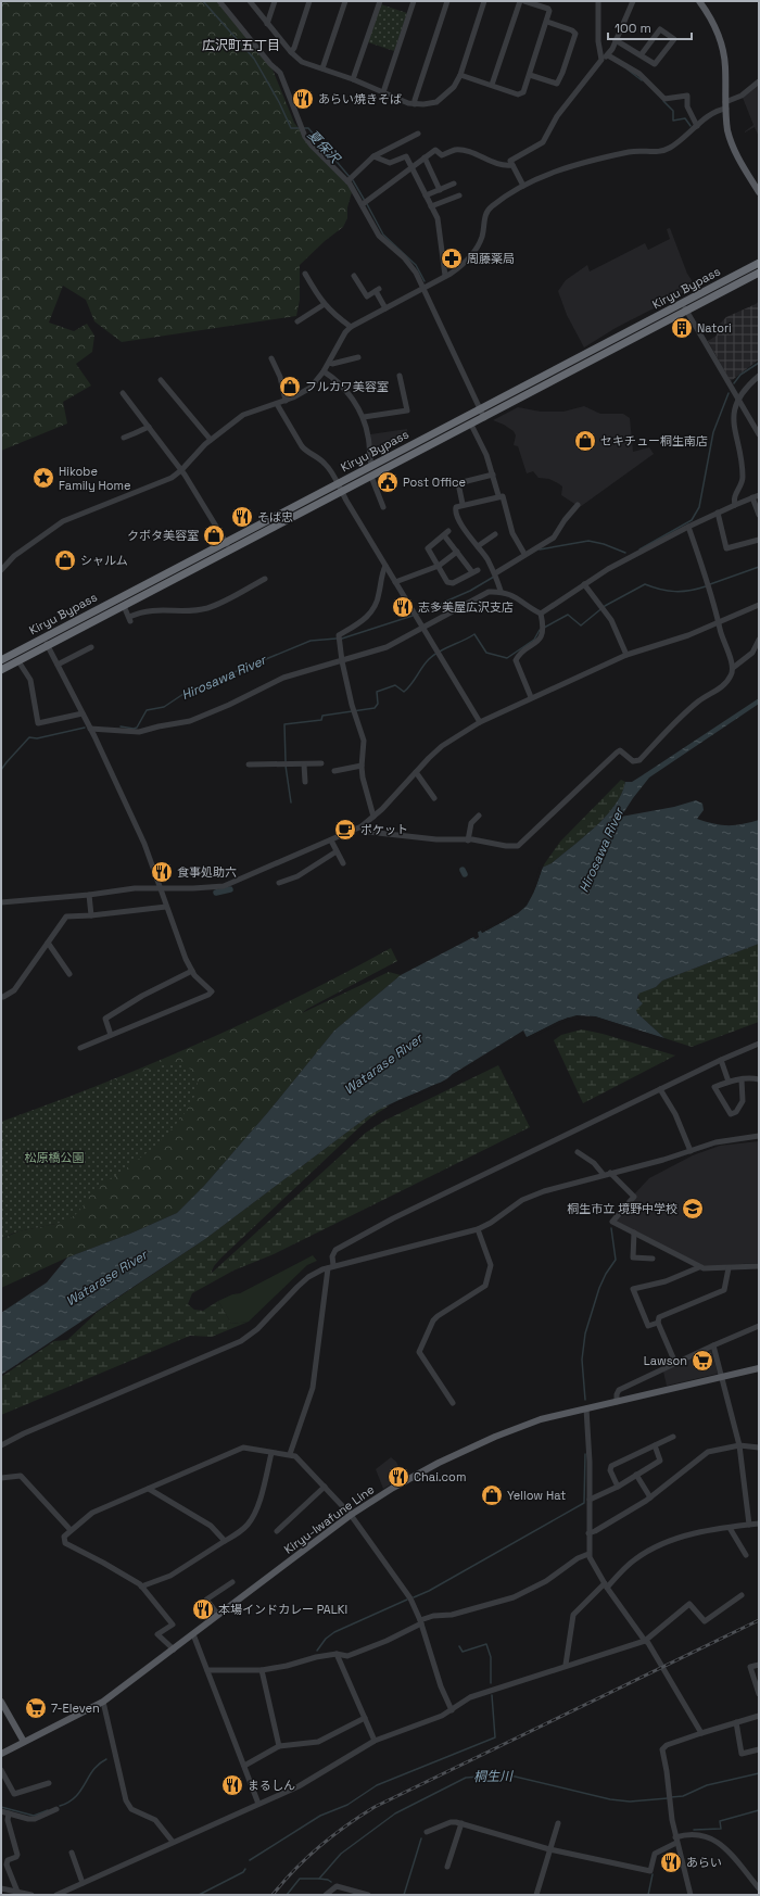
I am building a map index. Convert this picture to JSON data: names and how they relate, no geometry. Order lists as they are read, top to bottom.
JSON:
{
  "streets": {
    "highway": ["Kiryu Bypass"],
    "main road": ["Kiryu-Iwafune Line"]
  },
  "districts": ["広沢町五丁目"],
  "water": [
    "夏保沢",
    "Hirosawa River",
    "Watarase River",
    "桐生川"
  ],
  "parks": ["松原橋公園"],
  "places": {
    "restaurant": [
      "あらい焼きそば",
      "そば忠",
      "志多美屋広沢支店",
      "食事処助六",
      "Chai.com",
      "本場インドカレー PALKI",
      "まるしん",
      "あらい"
    ],
    "pharmacy": ["周藤薬局"],
    "building": ["Natori"],
    "shop": [
      "フルカワ美容室",
      "セキチュー桐生南店",
      "クボタ美容室",
      "シャルム",
      "Yellow Hat"
    ],
    "place": ["Hikobe Family Home"],
    "public building": ["Post Office"],
    "cafe": ["ポケット"],
    "school or university": ["桐生市立 境野中学校"],
    "supermarket": ["Lawson", "7-Eleven"]
  },
  "scale_bar": "100 m"
}
